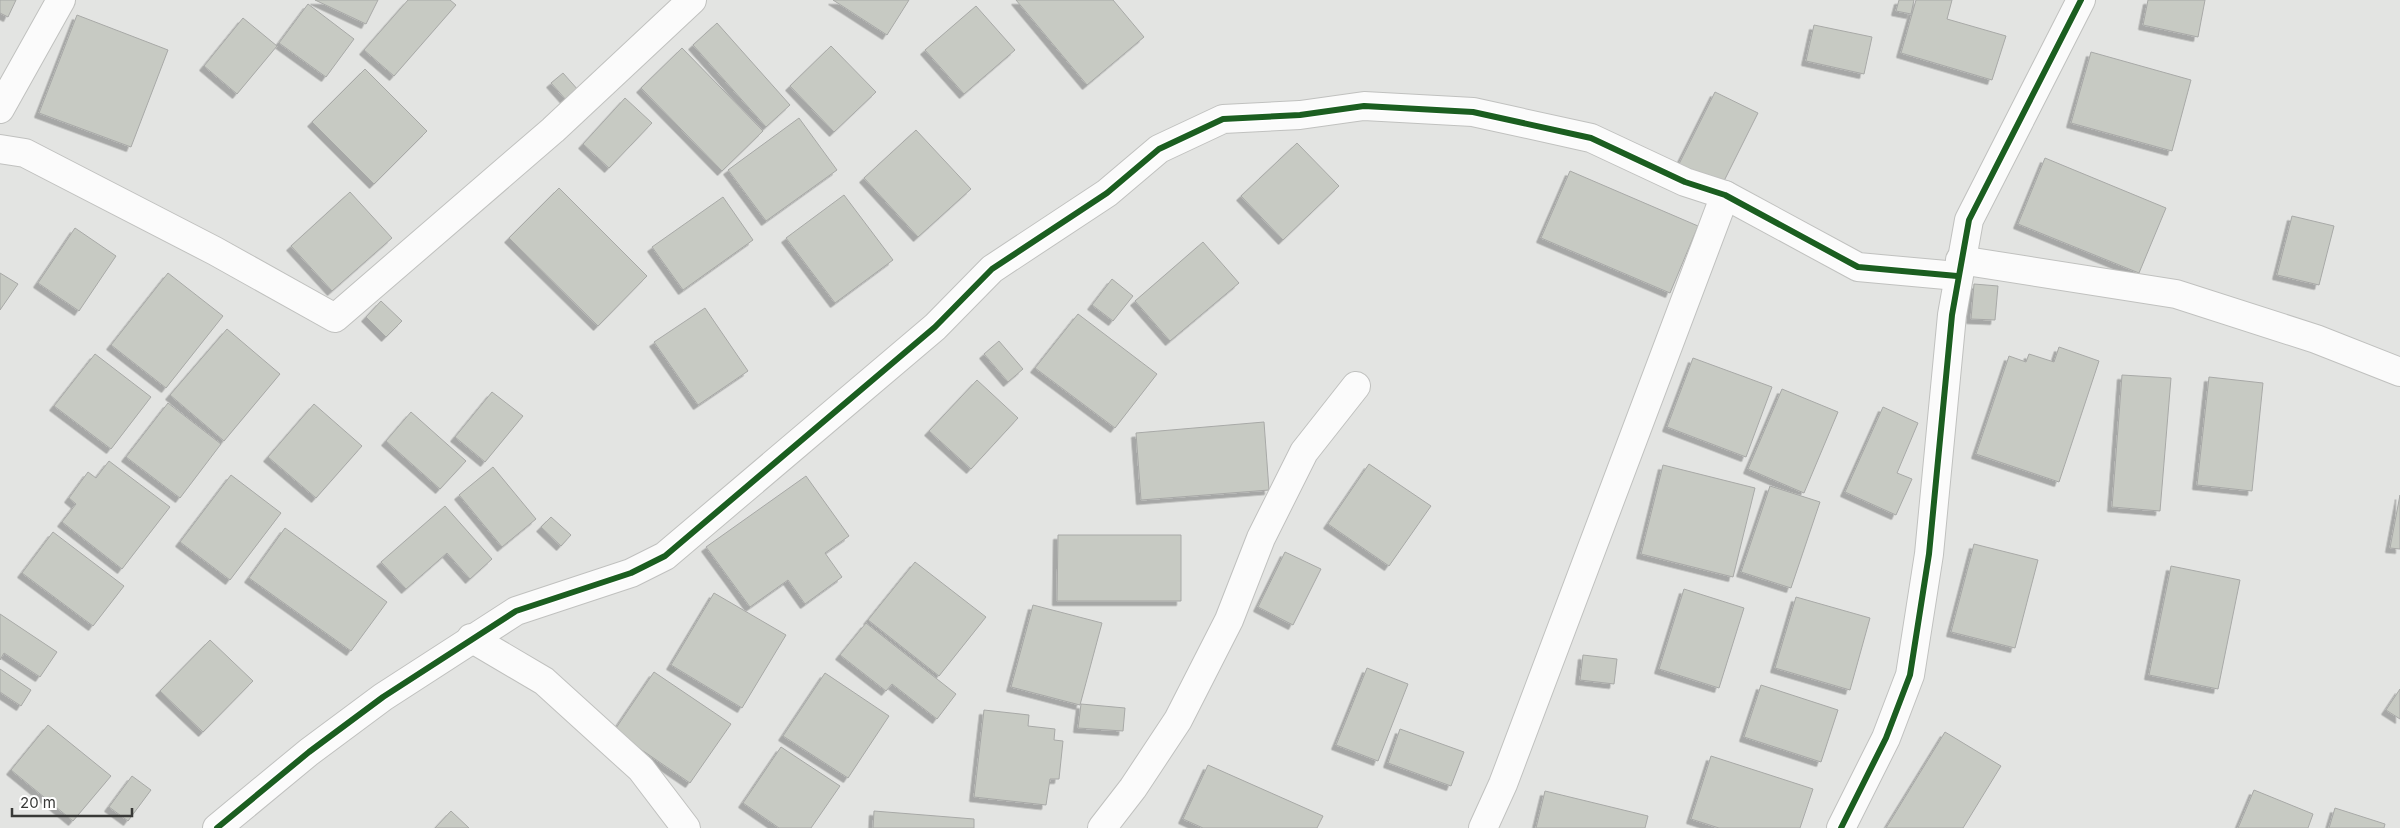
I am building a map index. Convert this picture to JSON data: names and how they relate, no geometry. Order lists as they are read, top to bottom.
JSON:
{
  "scale_bar": "20 m"
}
